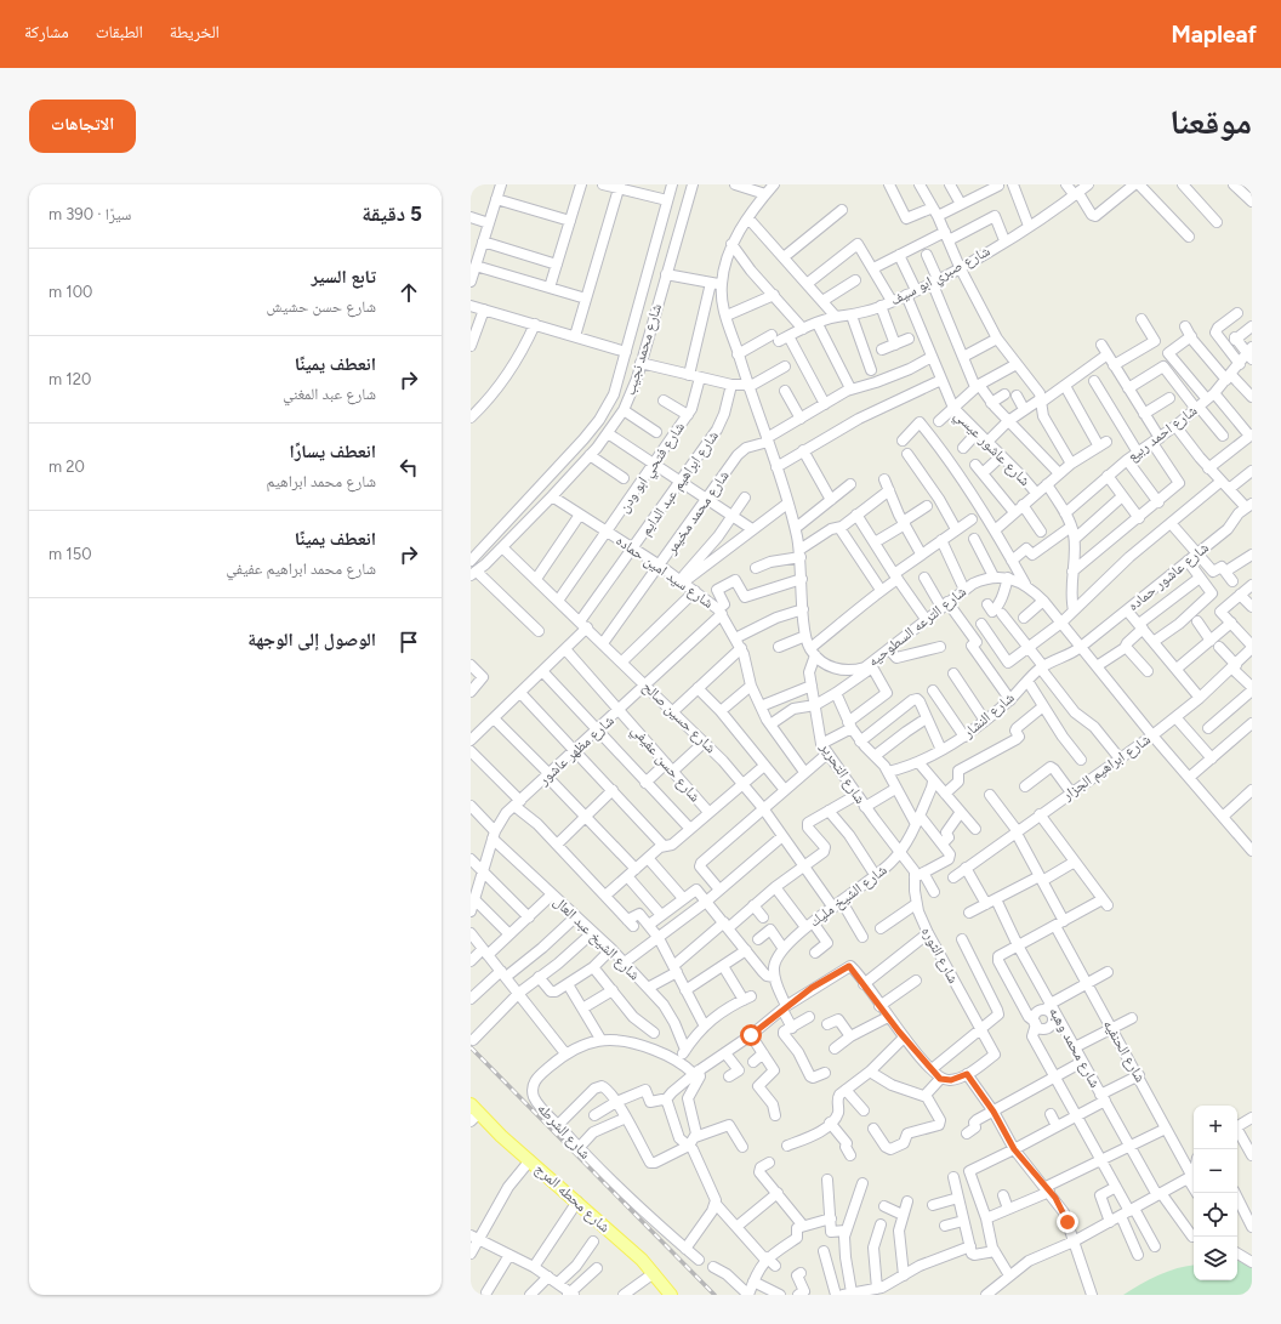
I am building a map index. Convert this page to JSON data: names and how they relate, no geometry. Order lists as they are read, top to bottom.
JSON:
{
  "streets": {
    "main road": ["شارع محطه المرج"],
    "street": [
      "شارع صبري ابو سيف",
      "شارع محمد نجيب",
      "شارع احمد ربيع",
      "شارع عاشور عيسي",
      "شارع فتحي ابو ودن",
      "شارع ابراهيم عبد الدايم",
      "شارع محمد مخيمر",
      "شارع سيد امين حماده",
      "شارع عاشور حماده",
      "شارع الترعه السطوحيه",
      "شارع النشار",
      "شارع حسين صالح",
      "شارع مظهر عاشور",
      "شارع حسن عفيفي",
      "شارع ابراهيم الجزار",
      "شارع التحرير",
      "شارع الشيخ مليك",
      "شارع الشيخ عبد العال",
      "شارع الثوره",
      "شارع محمد وهبه",
      "شارع الحنفيه",
      "شارع الشرطه"
    ]
  },
  "crossings": [
    ["شارع صبري ابو سيف", "شارع عاشور عيسي"],
    ["شارع محمد نجيب", "شارع سيد امين حماده"],
    ["شارع محمد نجيب", "شارع حسين صالح"],
    ["شارع عاشور عيسي", "شارع محمد مخيمر"],
    ["شارع فتحي ابو ودن", "شارع سيد امين حماده"],
    ["شارع فتحي ابو ودن", "شارع حسين صالح"],
    ["شارع ابراهيم عبد الدايم", "شارع سيد امين حماده"],
    ["شارع ابراهيم عبد الدايم", "شارع حسين صالح"],
    ["شارع ابراهيم عبد الدايم", "شارع حسن عفيفي"],
    ["شارع محمد مخيمر", "شارع سيد امين حماده"],
    ["شارع محمد مخيمر", "شارع حسين صالح"],
    ["شارع سيد امين حماده", "شارع مظهر عاشور"],
    ["شارع عاشور حماده", "شارع الترعه السطوحيه"],
    ["شارع عاشور حماده", "شارع النشار"],
    ["شارع الترعه السطوحيه", "شارع النشار"],
    ["شارع الترعه السطوحيه", "شارع ابراهيم الجزار"],
    ["شارع الترعه السطوحيه", "شارع التحرير"],
    ["شارع حسين صالح", "شارع مظهر عاشور"],
    ["شارع حسين صالح", "شارع الشيخ مليك"],
    ["شارع مظهر عاشور", "شارع حسن عفيفي"],
    ["شارع مظهر عاشور", "شارع الشيخ عبد العال"],
    ["شارع ابراهيم الجزار", "شارع محمد وهبه"],
    ["شارع ابراهيم الجزار", "شارع الحنفيه"],
    ["شارع التحرير", "شارع الشيخ مليك"],
    ["شارع التحرير", "شارع الثوره"],
    ["شارع الشيخ مليك", "شارع الثوره"]
  ],
  "page": {
    "header": "Mapleaf",
    "nav": ["الخريطة", "الطبقات", "مشاركة"],
    "title": "موقعنا",
    "buttons": "الاتجاهات",
    "heading": ["5 دقيقة", "سيرًا · 390 m"],
    "list": [
      ["تابع السير", "شارع حسن حشيش", "100 m"],
      ["انعطف يمينًا", "شارع عبد المغني", "120 m"],
      ["انعطف يسارًا", "شارع محمد ابراهيم", "20 m"],
      ["انعطف يمينًا", "شارع محمد ابراهيم عفيفي", "150 m"],
      "الوصول إلى الوجهة"
    ],
    "map_buttons": ["+", "−"]
  }
}
